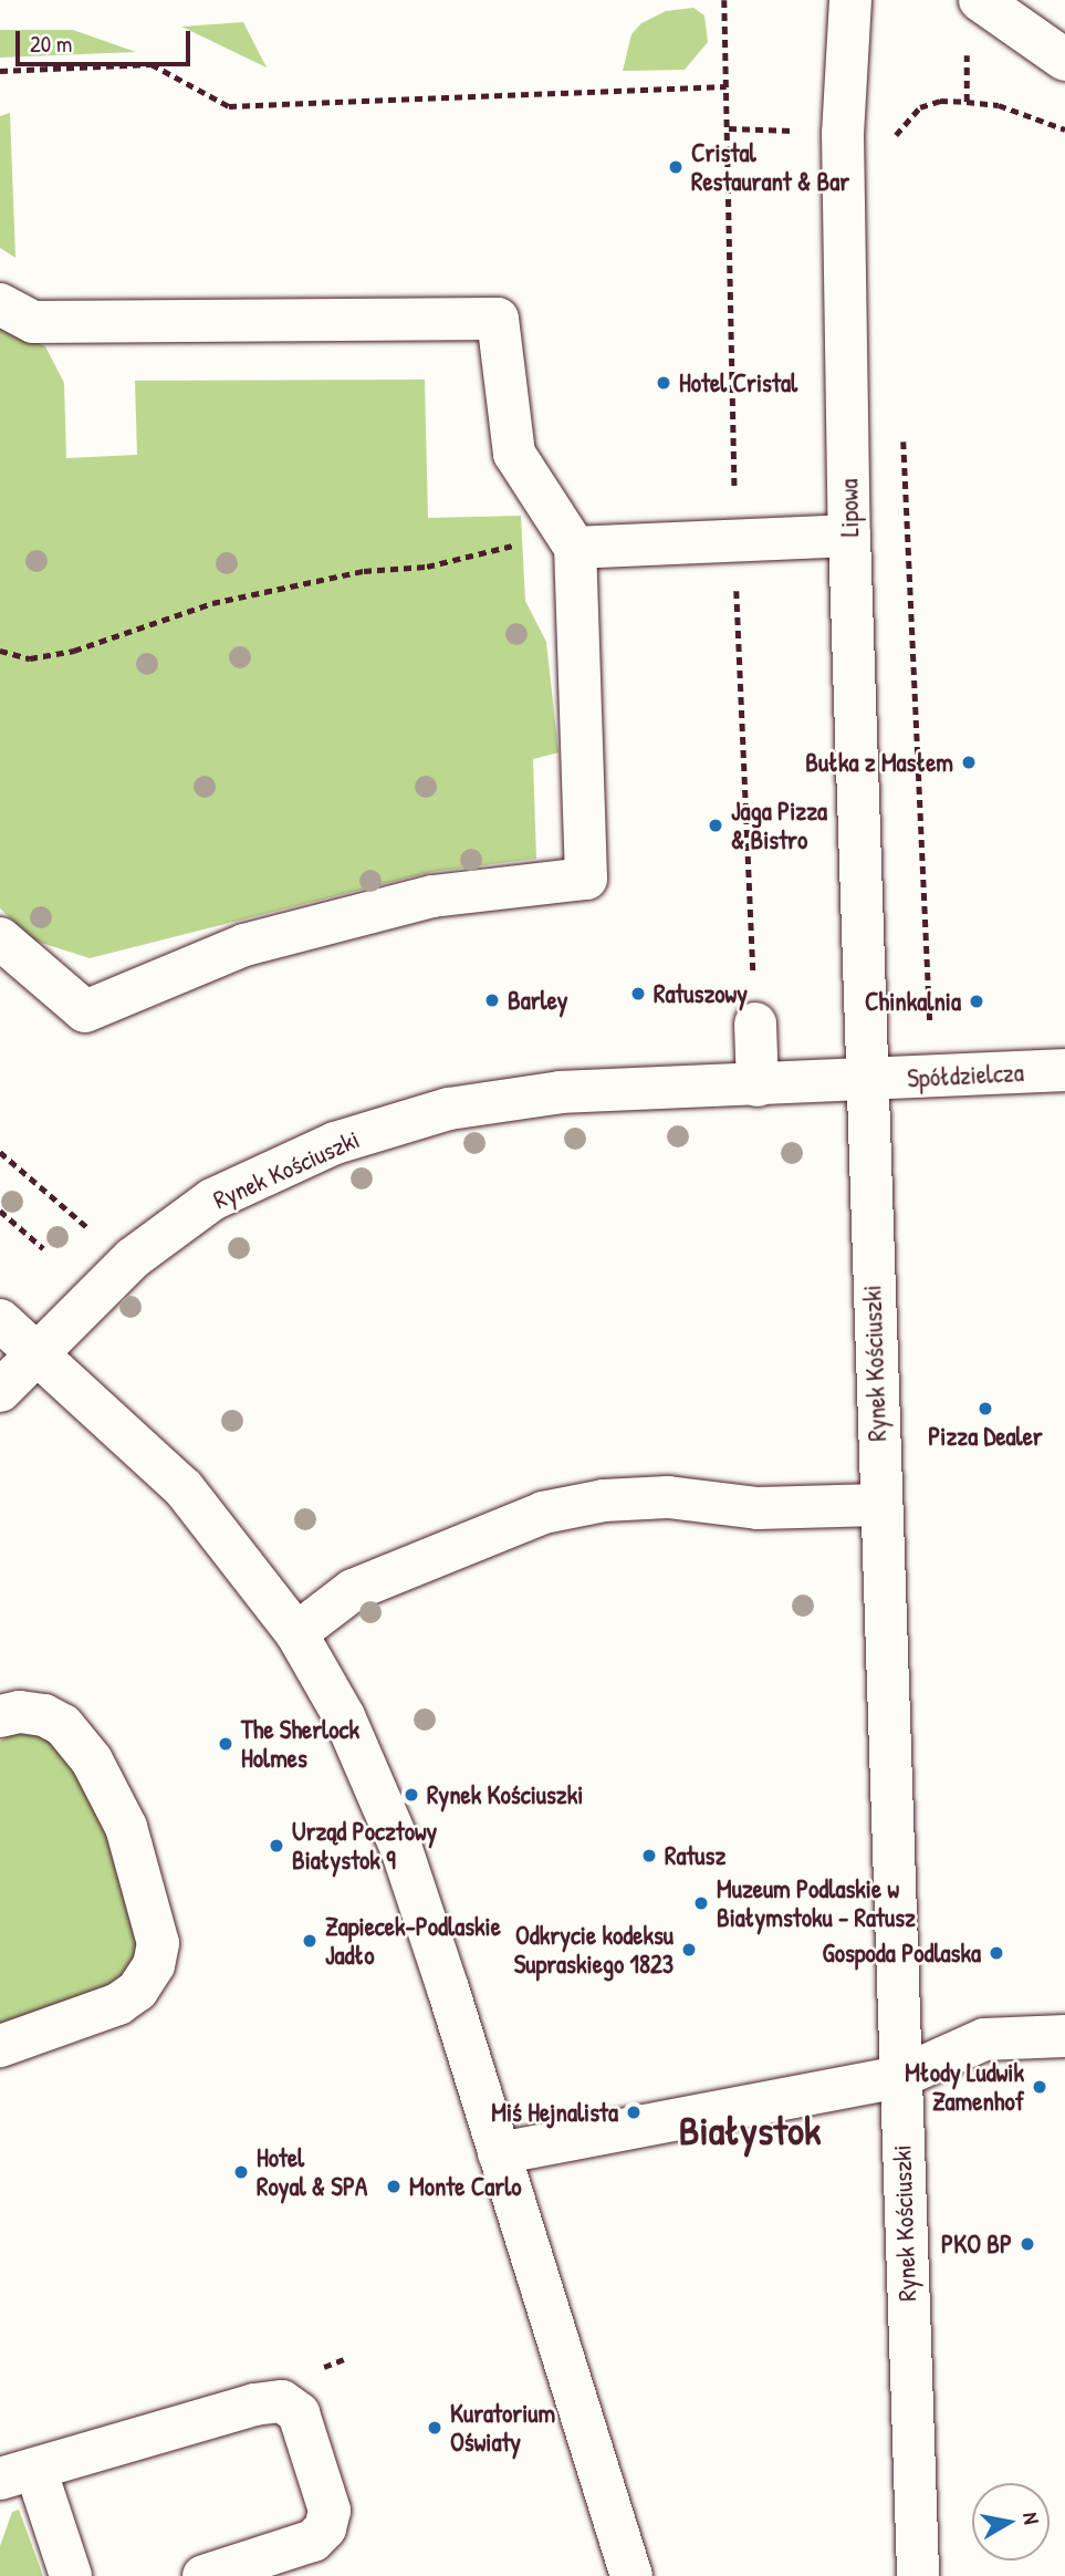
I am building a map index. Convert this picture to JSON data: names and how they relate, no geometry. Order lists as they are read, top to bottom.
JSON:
{
  "streets": {
    "street": ["Lipowa", "Spółdzielcza", "Rynek Kościuszki"]
  },
  "crossings": [
    ["Lipowa", "Rynek Kościuszki"],
    ["Spółdzielcza", "Rynek Kościuszki"]
  ],
  "districts": ["Białystok"],
  "places": [
    "Cristal Restaurant & Bar",
    "Hotel Cristal",
    "Bułka z Masłem",
    "Jaga Pizza & Bistro",
    "Ratuszowy",
    "Barley",
    "Chinkalnia",
    "Pizza Dealer",
    "The Sherlock Holmes",
    "Rynek Kościuszki",
    "Urząd Pocztowy Białystok 9",
    "Ratusz",
    "Muzeum Podlaskie w Białymstoku - Ratusz",
    "Zapiecek-Podlaskie Jadło",
    "Odkrycie kodeksu Supraskiego 1823",
    "Gospoda Podlaska",
    "Młody Ludwik Zamenhof",
    "Miś Hejnalista",
    "Hotel Royal & SPA",
    "Monte Carlo",
    "PKO BP",
    "Kuratorium Oświaty"
  ],
  "scale_bar": "20 m",
  "north": "right"
}
